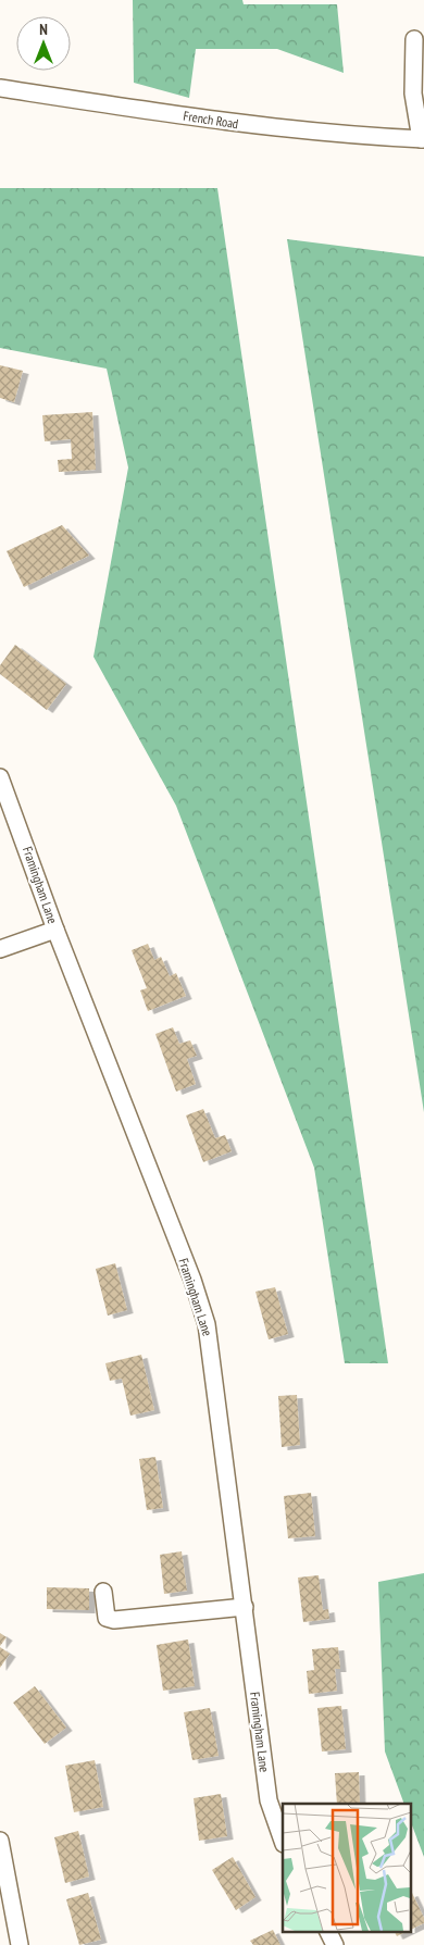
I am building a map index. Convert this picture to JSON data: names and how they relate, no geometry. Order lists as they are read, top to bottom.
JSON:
{
  "streets": {
    "street": ["French Road", "Framingham Lane"]
  },
  "north": "top"
}
